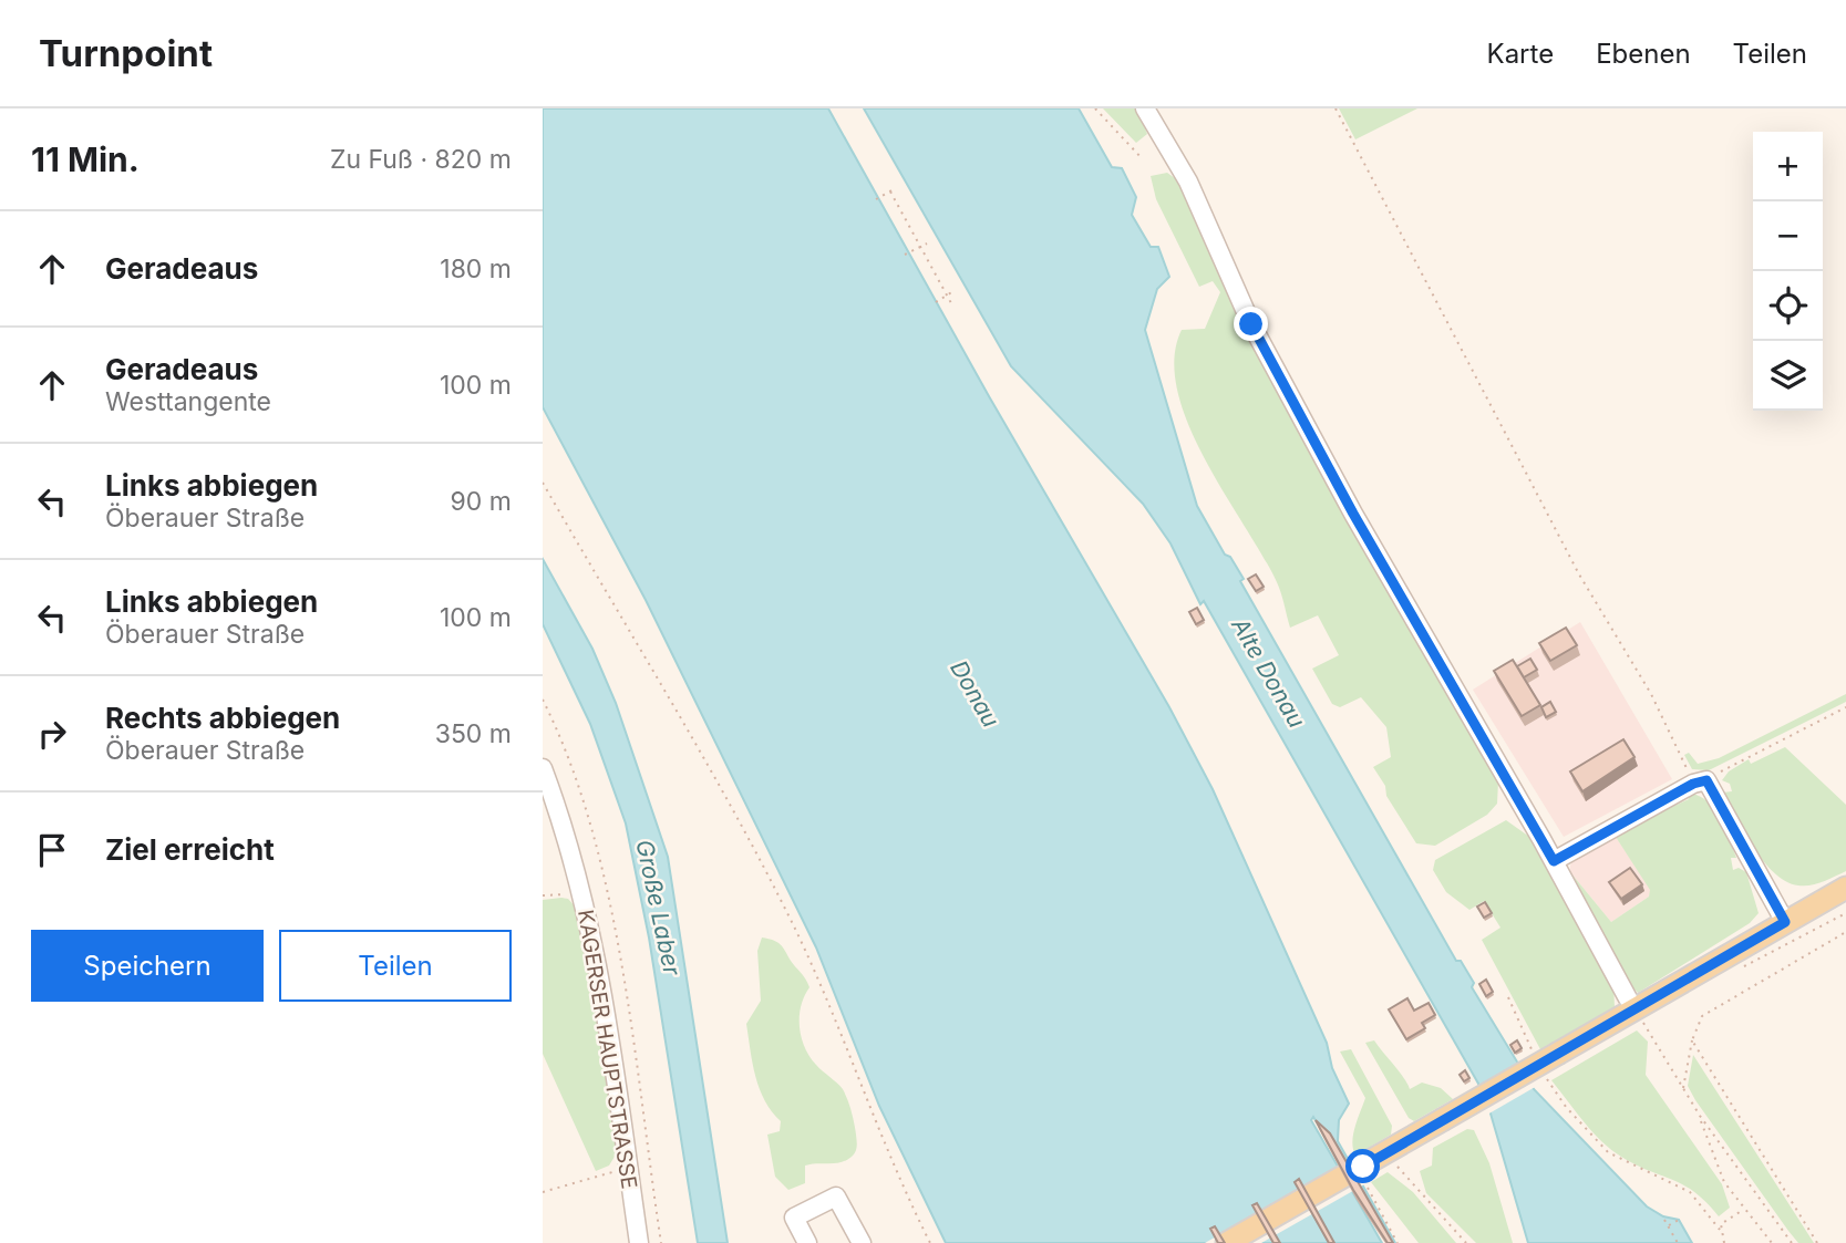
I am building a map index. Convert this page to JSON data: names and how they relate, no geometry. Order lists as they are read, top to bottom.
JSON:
{
  "streets": {
    "street": ["KAGERSER HAUPTSTRASSE"]
  },
  "water": ["Alte Donau", "Donau", "Große Laber"],
  "page": {
    "header": "Turnpoint",
    "nav": ["Karte", "Ebenen", "Teilen"],
    "heading": ["11 Min.", "Zu Fuß · 820 m"],
    "map_buttons": ["+", "−"],
    "list": [
      ["Geradeaus", "180 m"],
      ["Geradeaus", "Westtangente", "100 m"],
      ["Links abbiegen", "Öberauer Straße", "90 m"],
      ["Links abbiegen", "Öberauer Straße", "100 m"],
      ["Rechts abbiegen", "Öberauer Straße", "350 m"],
      "Ziel erreicht"
    ],
    "buttons": ["Speichern", "Teilen"]
  }
}
